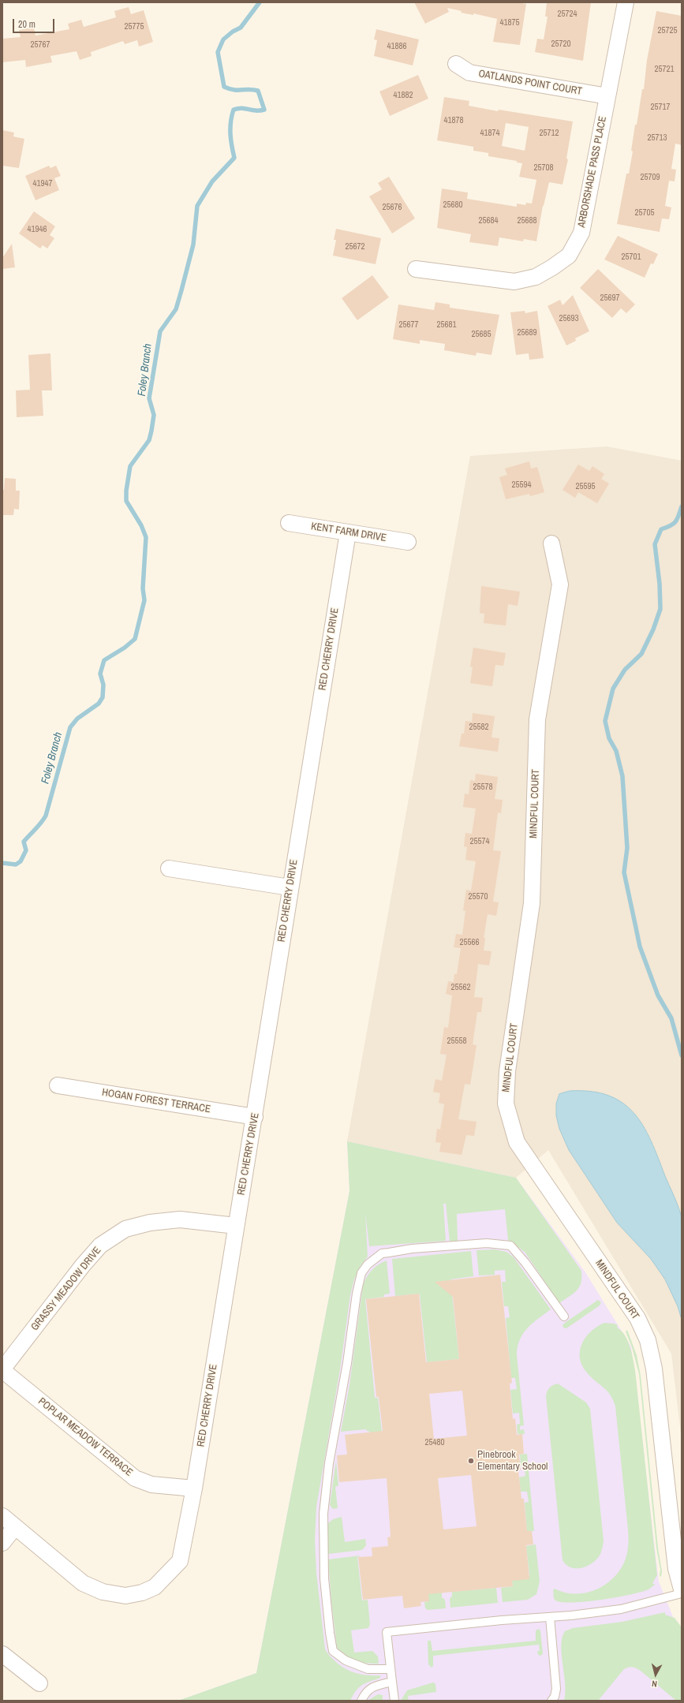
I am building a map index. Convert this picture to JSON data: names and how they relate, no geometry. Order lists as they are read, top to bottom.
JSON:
{
  "streets": {
    "street": [
      "OATLANDS POINT COURT",
      "ARBORSHADE PASS PLACE",
      "KENT FARM DRIVE",
      "RED CHERRY DRIVE",
      "MINDFUL COURT",
      "HOGAN FOREST TERRACE",
      "GRASSY MEADOW DRIVE",
      "POPLAR MEADOW TERRACE"
    ]
  },
  "crossings": [
    ["OATLANDS POINT COURT", "ARBORSHADE PASS PLACE"],
    ["KENT FARM DRIVE", "RED CHERRY DRIVE"],
    ["RED CHERRY DRIVE", "HOGAN FOREST TERRACE"],
    ["RED CHERRY DRIVE", "GRASSY MEADOW DRIVE"],
    ["RED CHERRY DRIVE", "POPLAR MEADOW TERRACE"],
    ["GRASSY MEADOW DRIVE", "POPLAR MEADOW TERRACE"]
  ],
  "water": ["Foley Branch"],
  "places": ["Pinebrook Elementary School"],
  "house_numbers": [
    "25724",
    "41875",
    "25775",
    "25725",
    "25720",
    "25767",
    "41886",
    "25721",
    "41882",
    "25717",
    "41878",
    "41874",
    "25712",
    "25713",
    "25708",
    "25709",
    "41947",
    "25680",
    "25676",
    "25705",
    "25684",
    "25688",
    "41946",
    "25672",
    "25701",
    "25697",
    "25693",
    "25677",
    "25681",
    "25689",
    "25685",
    "25594",
    "25595",
    "25582",
    "25578",
    "25574",
    "25570",
    "25566",
    "25562",
    "25558",
    "25480"
  ],
  "scale_bar": "20 m",
  "north": "bottom"
}
